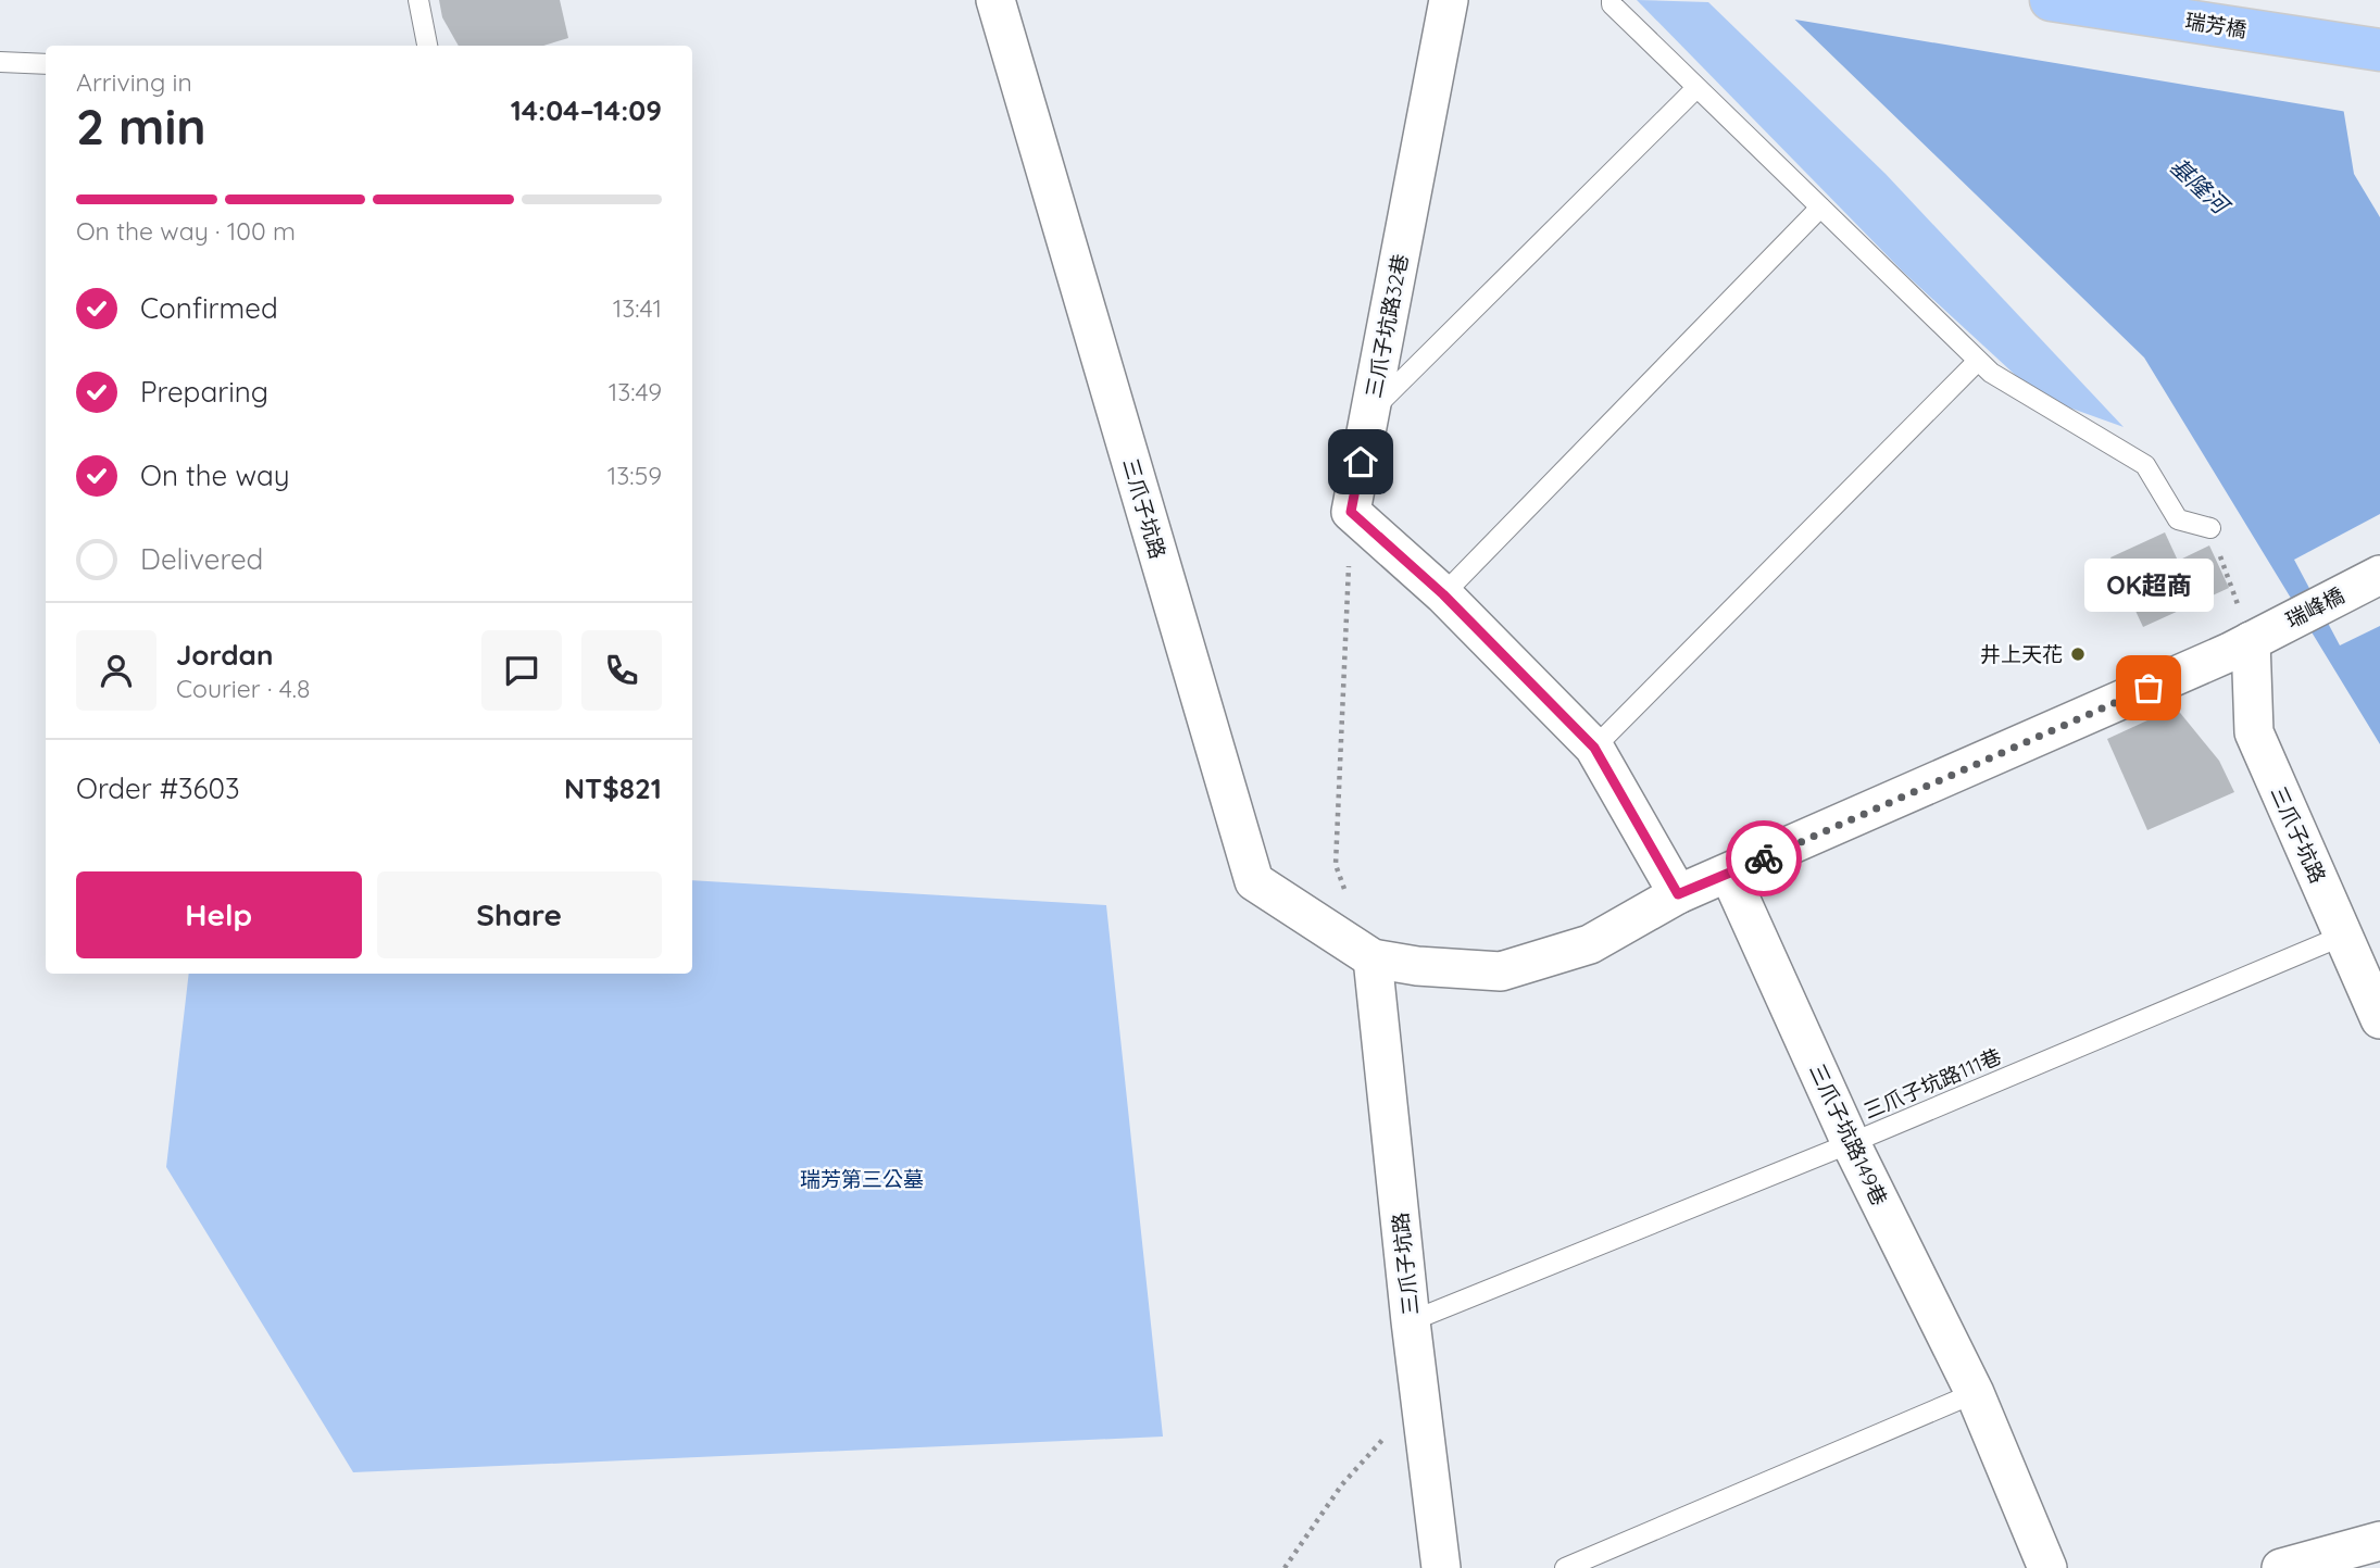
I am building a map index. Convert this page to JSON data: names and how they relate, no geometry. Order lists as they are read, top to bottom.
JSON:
{
  "streets": {
    "main road": ["瑞芳橋"],
    "street": [
      "三爪子坑路32巷",
      "三爪子坑路",
      "瑞峰橋",
      "三爪子坑路149巷"
    ],
    "lane": ["三爪子坑路111巷"]
  },
  "crossings": [
    ["三爪子坑路", "瑞峰橋"],
    ["三爪子坑路", "三爪子坑路111巷"],
    ["三爪子坑路", "三爪子坑路149巷"],
    ["三爪子坑路111巷", "三爪子坑路149巷"]
  ],
  "water": ["基隆河"],
  "parks": ["瑞芳第三公墓"],
  "places": ["井上天花", "OK超商"],
  "page": {
    "heading": ["2 min", "Arriving in", "14:04–14:09"],
    "panel": [
      "Jordan",
      "Courier · 4.8",
      "Order #3603",
      "NT$821"
    ],
    "bar": "On the way · 100 m",
    "list": [
      ["Confirmed", "13:41"],
      ["Preparing", "13:49"],
      ["On the way", "13:59"],
      "Delivered"
    ],
    "bubble": "OK超商",
    "buttons": ["Help", "Share"]
  }
}
